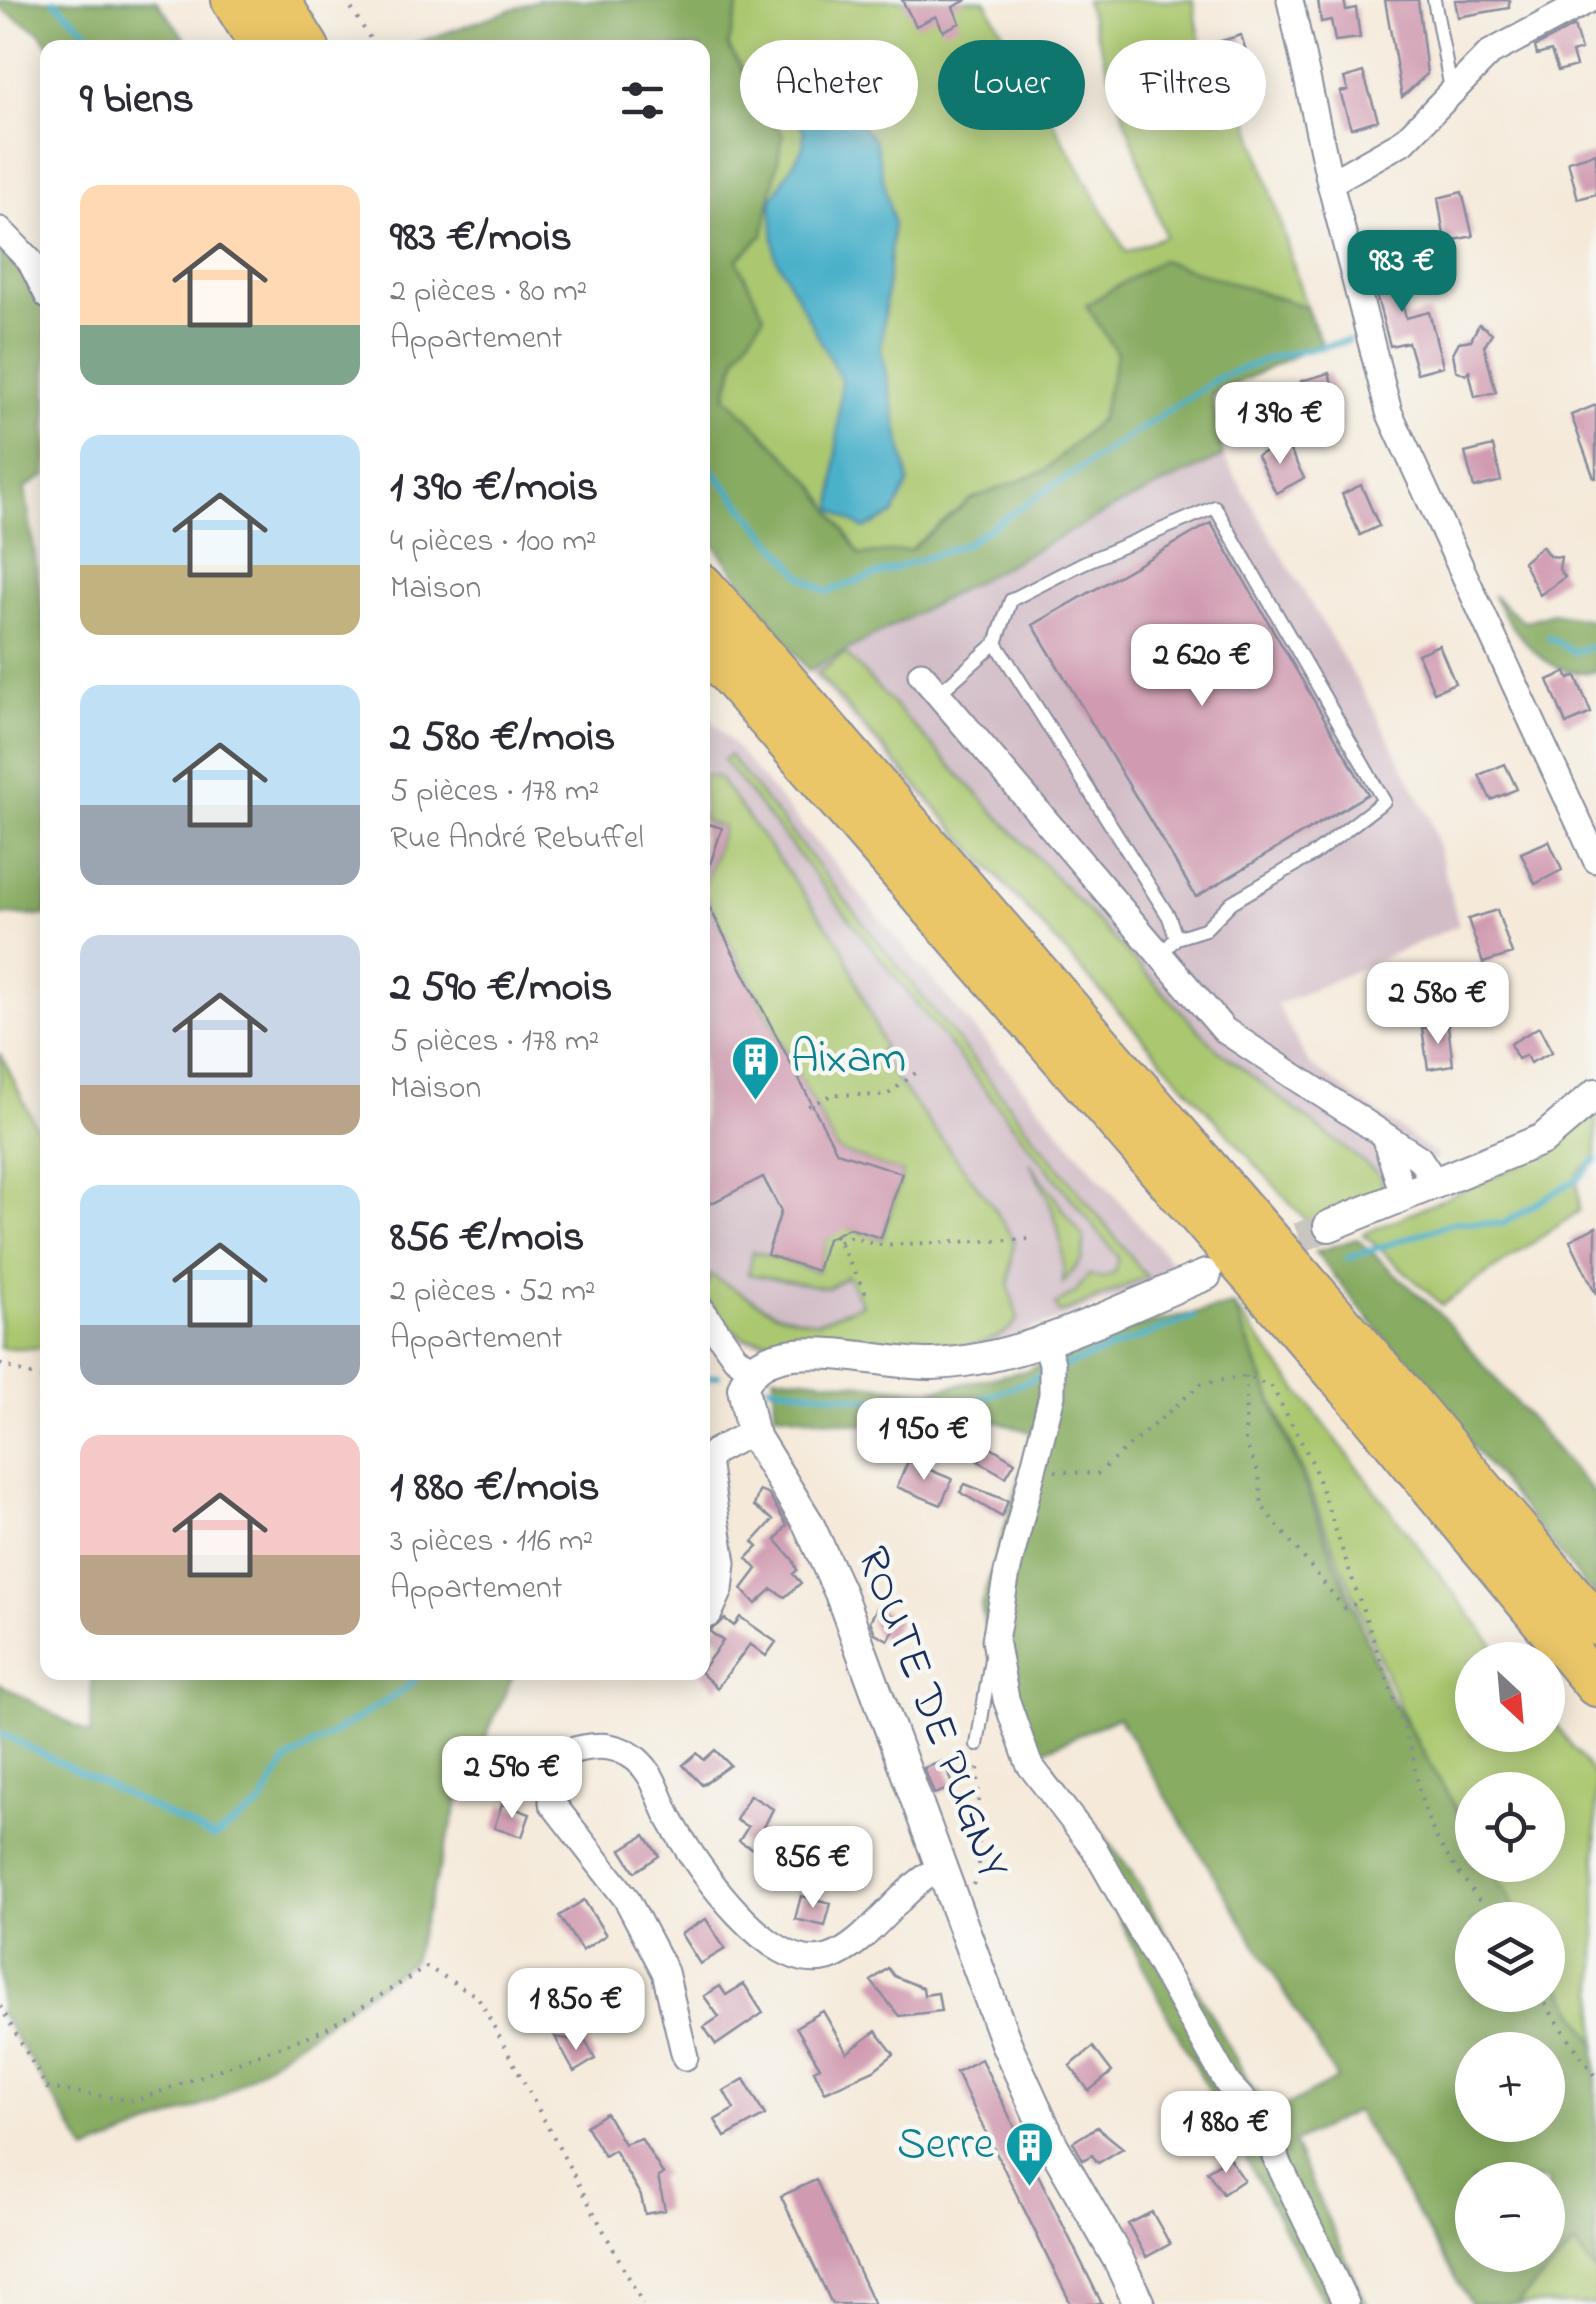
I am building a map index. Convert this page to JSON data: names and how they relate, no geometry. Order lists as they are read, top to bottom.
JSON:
{
  "streets": {
    "street": ["ROUTE DE PUGNY"]
  },
  "places": {
    "building": ["Aixam", "Serre"]
  },
  "north": "bottom right",
  "page": {
    "chip": ["Acheter", "Louer", "Filtres"],
    "heading": "9 biens",
    "list": [
      {
        "name": "983 €/mois",
        "note": "2 pièces · 80 m² · Appartement"
      },
      {
        "name": "1 390 €/mois",
        "note": "4 pièces · 100 m² · Maison"
      },
      {
        "name": "2 580 €/mois",
        "note": "5 pièces · 178 m² · Rue André Rebuffel"
      },
      {
        "name": "2 590 €/mois",
        "note": "5 pièces · 178 m² · Maison"
      },
      {
        "name": "856 €/mois",
        "note": "2 pièces · 52 m² · Appartement"
      },
      {
        "name": "1 880 €/mois",
        "note": "3 pièces · 116 m² · Appartement"
      }
    ],
    "price": [
      "983 €",
      "1 390 €",
      "2 620 €",
      "2 580 €",
      "1 950 €",
      "2 590 €",
      "856 €",
      "1 850 €",
      "1 880 €"
    ],
    "map_buttons": ["+", "−"]
  }
}
